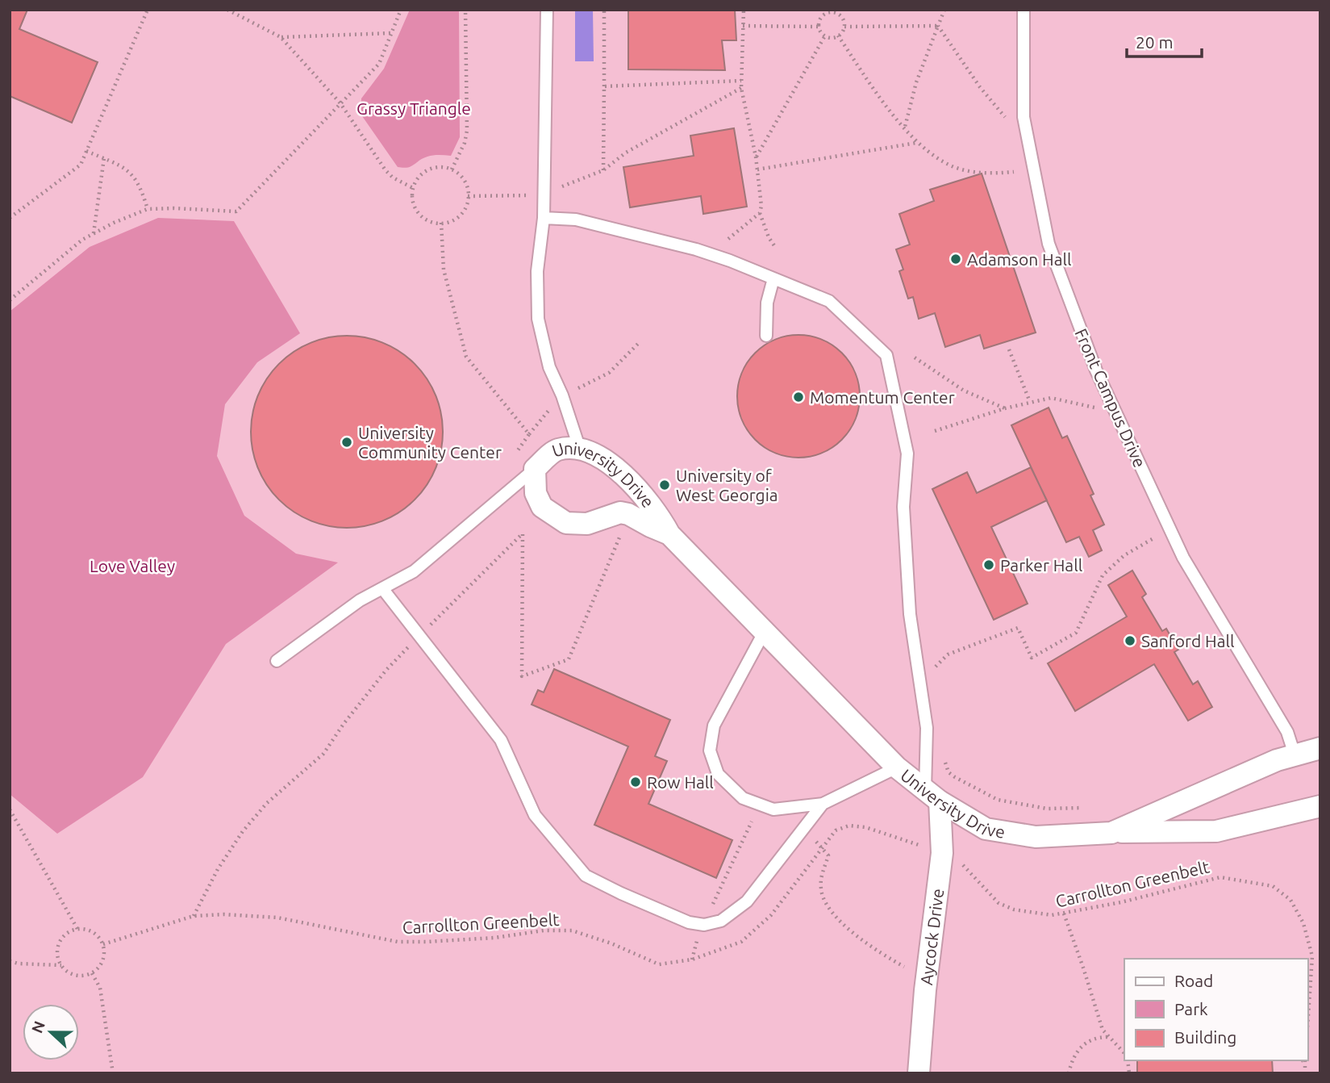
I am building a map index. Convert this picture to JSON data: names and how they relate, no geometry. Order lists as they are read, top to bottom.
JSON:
{
  "streets": {
    "street": ["University Drive", "Aycock Drive"],
    "lane": ["Front Campus Drive"],
    "path": ["Carrollton Greenbelt"]
  },
  "crossings": [
    ["Front Campus Drive", "University Drive"],
    ["University Drive", "Aycock Drive"],
    ["Carrollton Greenbelt", "Aycock Drive"]
  ],
  "parks": ["Grassy Triangle", "Love Valley"],
  "places": [
    "Adamson Hall",
    "Momentum Center",
    "University Community Center",
    "University of West Georgia",
    "Parker Hall",
    "Sanford Hall",
    "Row Hall"
  ],
  "legend": ["Road", "Park", "Building"],
  "scale_bar": "20 m",
  "north": "left"
}
